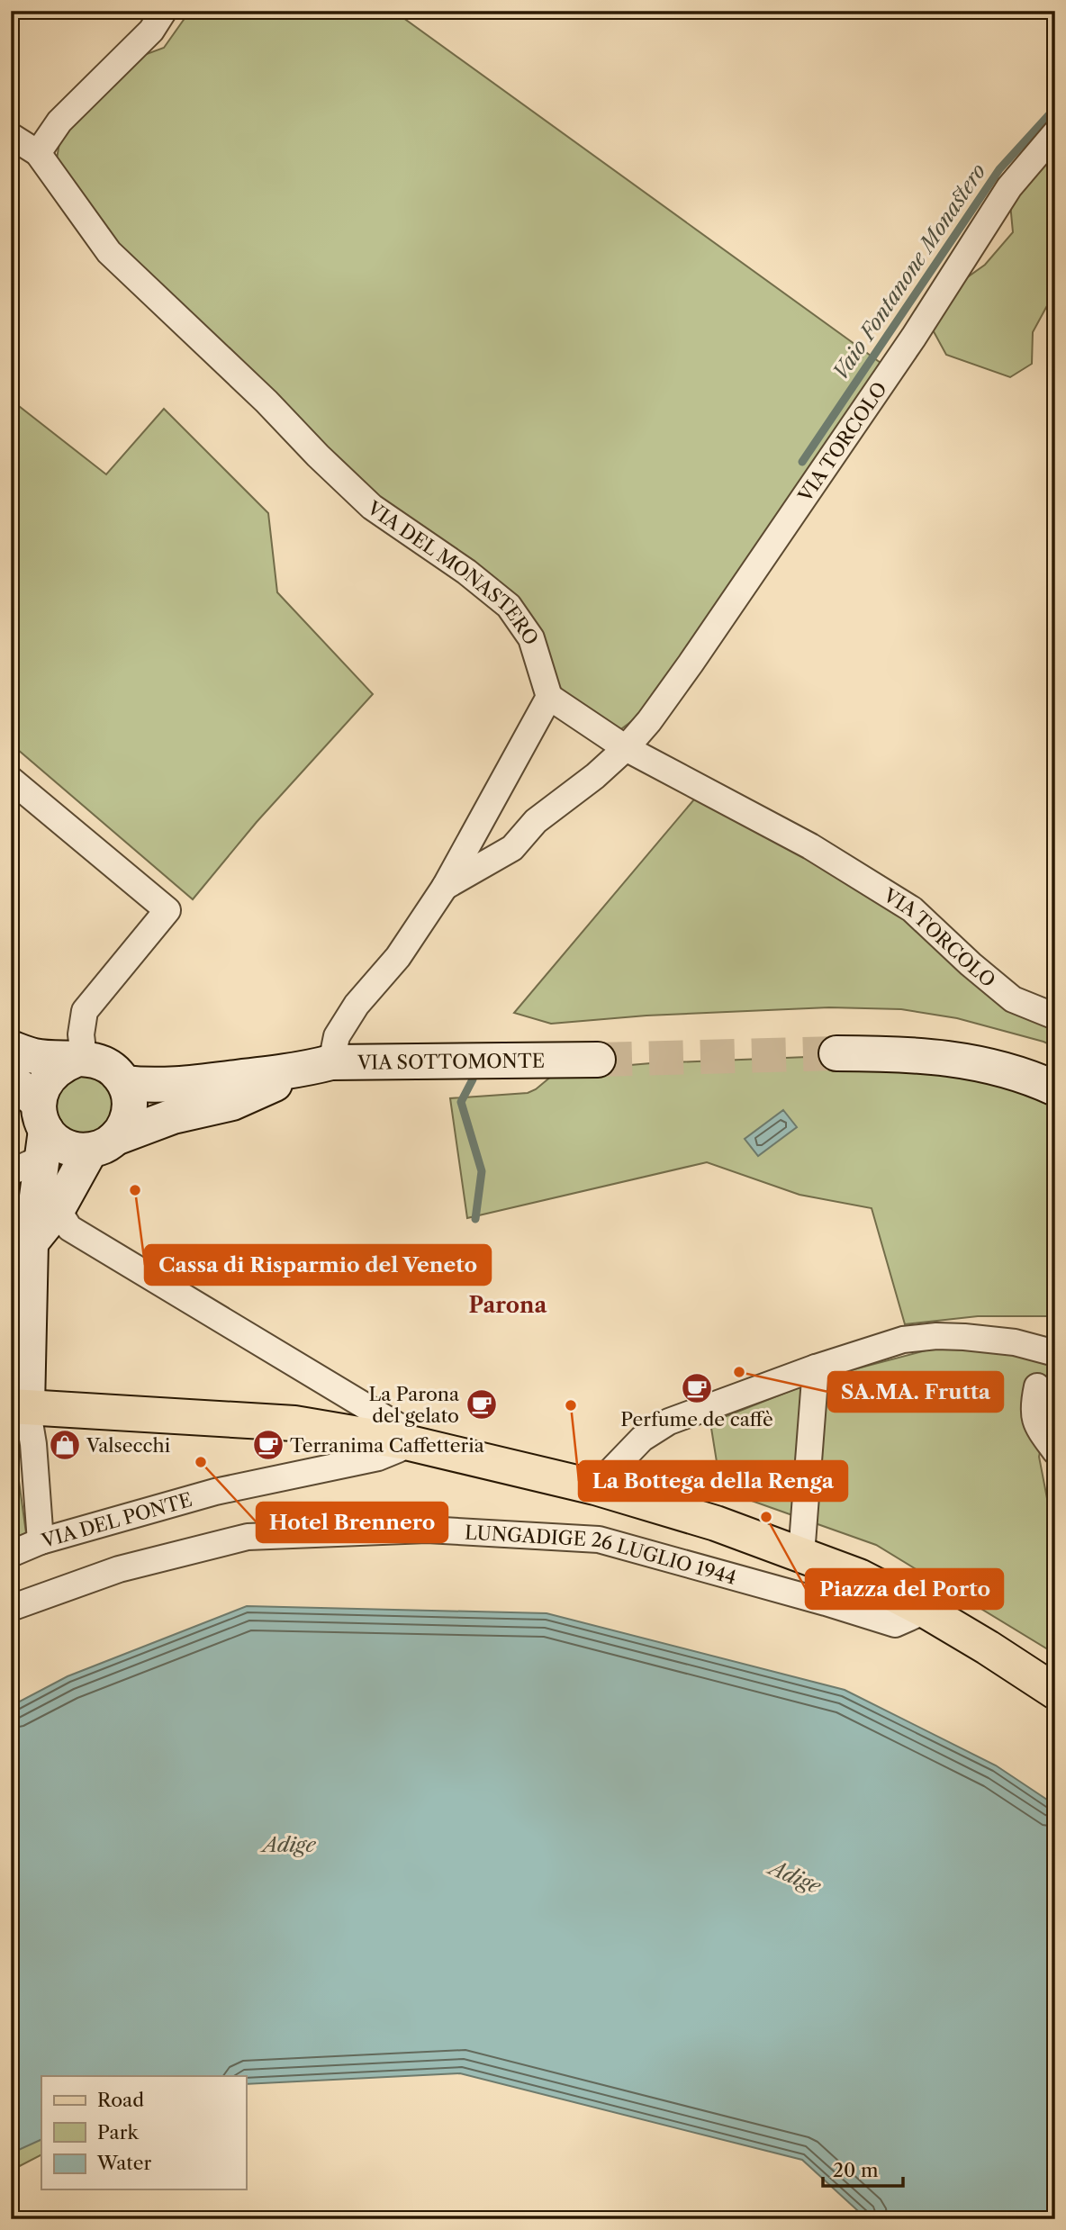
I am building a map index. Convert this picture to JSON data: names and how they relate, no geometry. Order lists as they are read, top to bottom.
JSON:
{
  "streets": {
    "main road": ["VIA SOTTOMONTE"],
    "street": [
      "VIA TORCOLO",
      "VIA DEL MONASTERO",
      "VIA DEL PONTE",
      "LUNGADIGE 26 LUGLIO 1944"
    ]
  },
  "districts": ["Parona"],
  "water": ["Vaio Fontanone Monastero", "Adige"],
  "places": {
    "other": [
      "Cassa di Risparmio del Veneto",
      "SA.MA. Frutta",
      "La Bottega della Renga",
      "Hotel Brennero",
      "Piazza del Porto"
    ],
    "cafe": ["Perfume de caffè", "La Parona del gelato", "Terranima Caffetteria"],
    "shop": ["Valsecchi"]
  },
  "legend": ["Road", "Park", "Water"],
  "scale_bar": "20 m"
}
